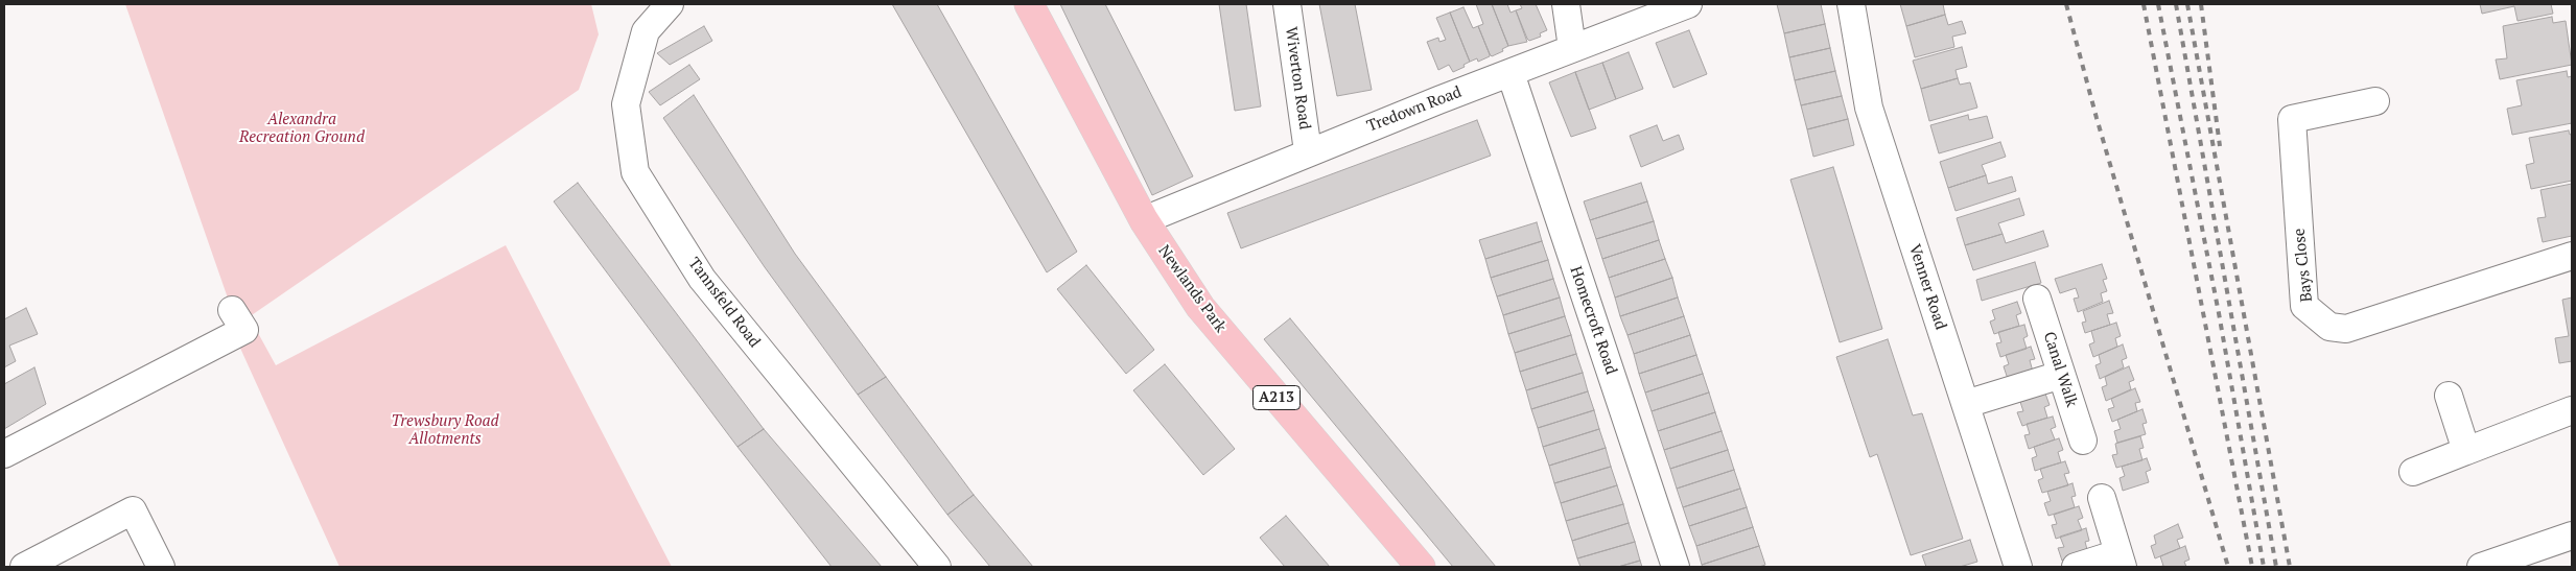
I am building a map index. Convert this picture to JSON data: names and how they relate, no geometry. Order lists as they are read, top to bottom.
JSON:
{
  "streets": {
    "main road": ["Newlands Park", "A213"],
    "street": [
      "Wiverton Road",
      "Tredown Road",
      "Bays Close",
      "Venner Road",
      "Tannsfeld Road",
      "Homecroft Road",
      "Canal Walk"
    ]
  },
  "crossings": [
    ["Wiverton Road", "Tredown Road"],
    ["Tredown Road", "Newlands Park"],
    ["Tredown Road", "Homecroft Road"]
  ],
  "parks": ["Alexandra Recreation Ground", "Trewsbury Road Allotments"]
}
